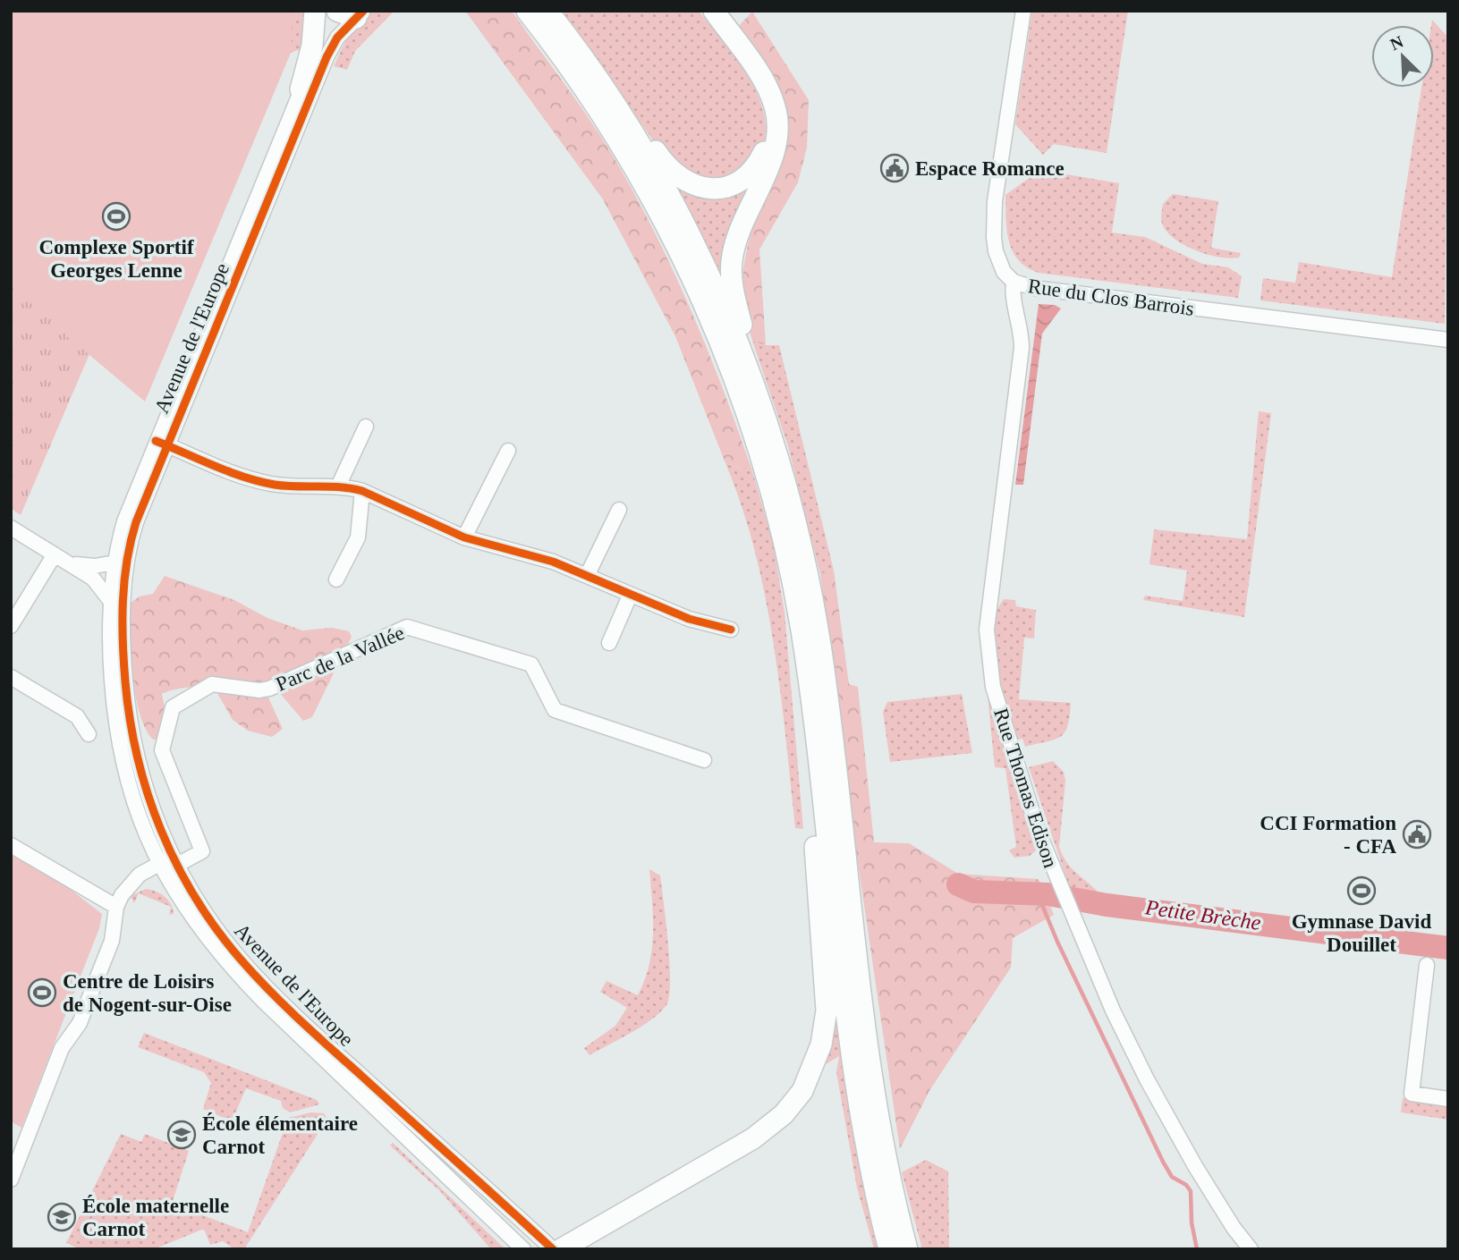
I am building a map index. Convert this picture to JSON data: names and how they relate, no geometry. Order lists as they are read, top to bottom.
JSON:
{
  "streets": {
    "street": [
      "Rue du Clos Barrois",
      "Avenue de l'Europe",
      "Parc de la Vallée",
      "Rue Thomas Edison"
    ]
  },
  "crossings": [
    ["Rue du Clos Barrois", "Rue Thomas Edison"],
    ["Avenue de l'Europe", "Parc de la Vallée"]
  ],
  "water": ["Petite Brèche"],
  "places": {
    "public building": ["Espace Romance", "CCI Formation - CFA"],
    "sports": ["Complexe Sportif Georges Lenne", "Gymnase David Douillet", "Centre de Loisirs de Nogent-sur-Oise"],
    "school or university": ["École élémentaire Carnot", "École maternelle Carnot"]
  },
  "north": "top left"
}
